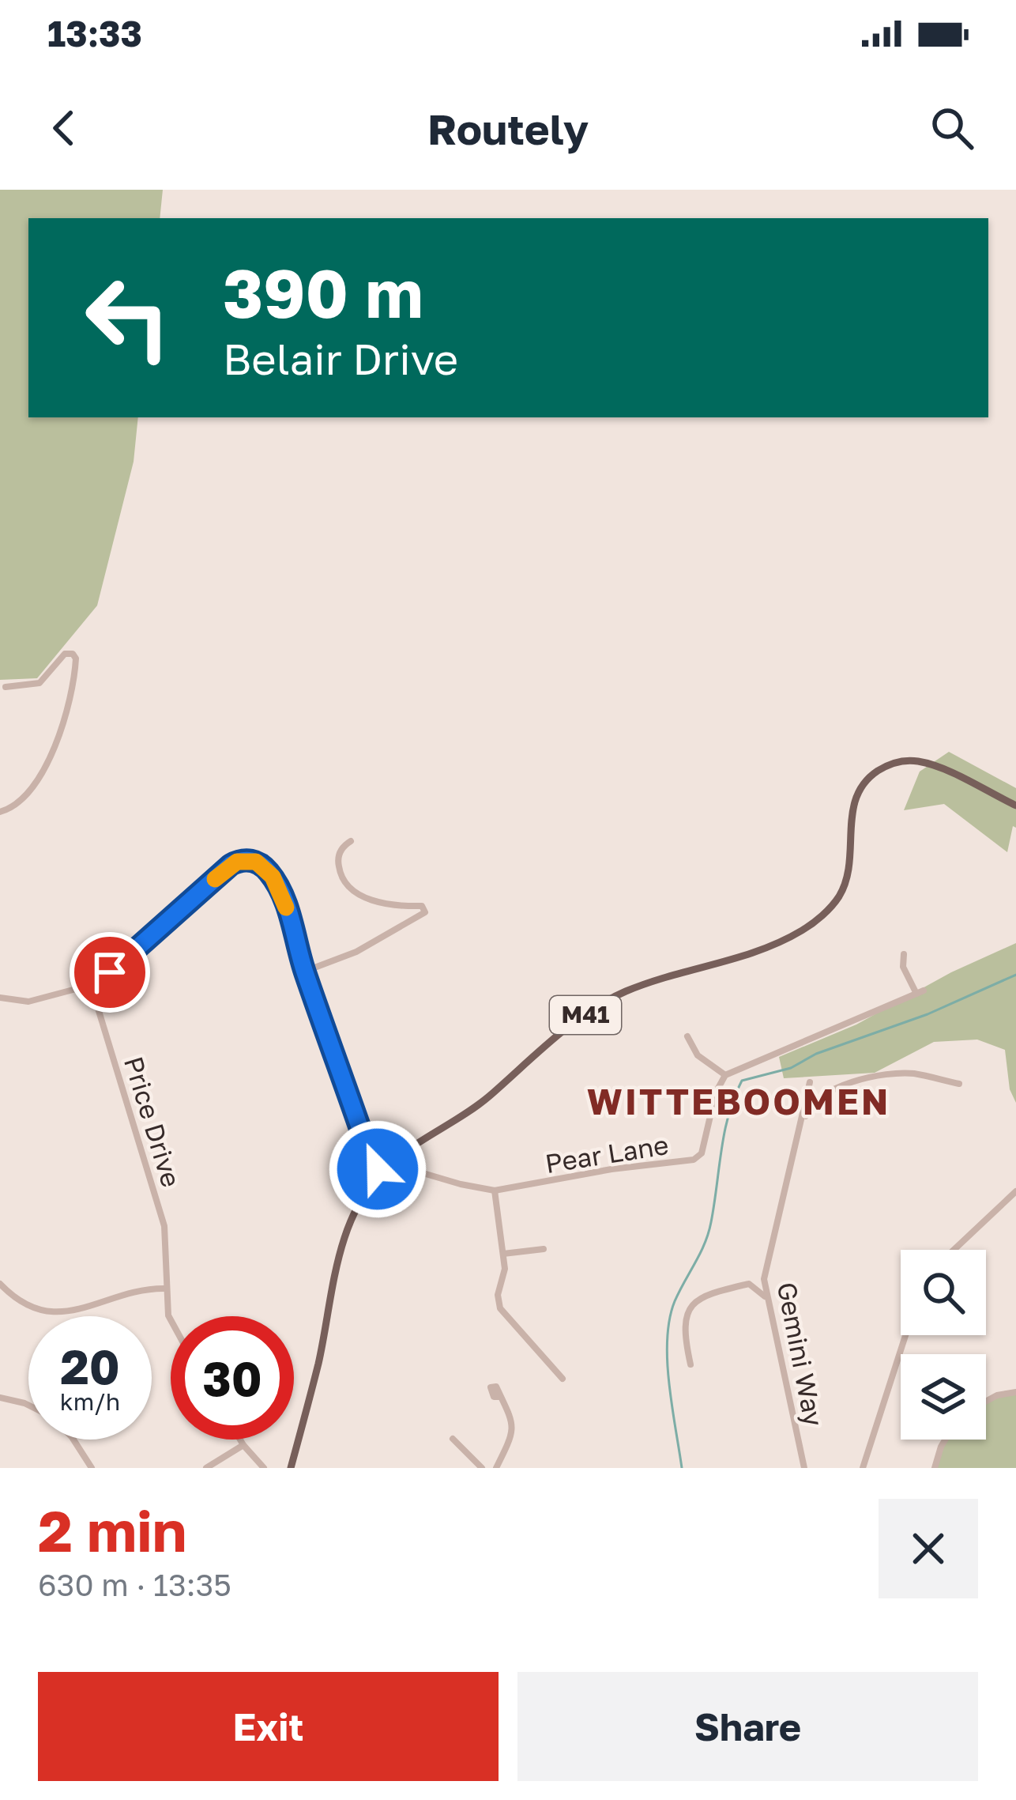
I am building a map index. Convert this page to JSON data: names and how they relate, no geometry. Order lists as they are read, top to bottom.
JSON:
{
  "streets": {
    "main road": ["M41"],
    "street": ["Price Drive", "Pear Lane", "Gemini Way"]
  },
  "crossings": [
    ["M41", "Pear Lane"]
  ],
  "districts": ["WITTEBOOMEN"],
  "page": {
    "status": "13:33",
    "header": "Routely",
    "turn": ["390 m", "Belair Drive"],
    "speed": "20 km/h",
    "limit": "30",
    "heading": ["2 min", "630 m · 13:35"],
    "buttons": ["Exit", "Share"]
  }
}
